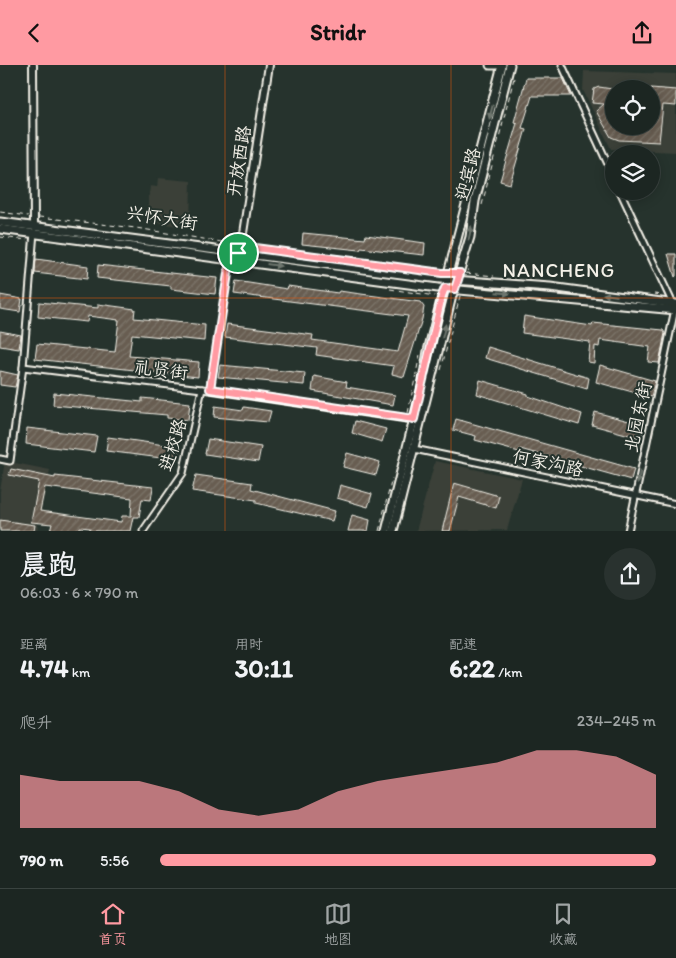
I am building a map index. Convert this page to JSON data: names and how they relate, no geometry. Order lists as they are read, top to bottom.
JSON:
{
  "streets": {
    "main road": ["迎宾路", "兴怀大街"],
    "street": [
      "开放西路",
      "礼贤街",
      "北园东街",
      "进校路",
      "何家沟路"
    ]
  },
  "crossings": [
    ["开放西路", "兴怀大街"],
    ["迎宾路", "兴怀大街"],
    ["迎宾路", "何家沟路"],
    ["兴怀大街", "北园东街"],
    ["礼贤街", "进校路"],
    ["北园东街", "何家沟路"]
  ],
  "one_way": ["北园东街"],
  "districts": ["NANCHENG"],
  "page": {
    "header": "Stridr",
    "heading": ["晨跑", "06:03 · 6 × 790 m"],
    "stats": [
      ["距离", "4.74 km"],
      ["用时", "30:11"],
      ["配速", "6:22 /km"]
    ],
    "chart": ["爬升", "234–245 m"],
    "list": [
      {
        "name": "790 m",
        "note": "5:56"
      }
    ],
    "tabs": ["首页", "地图", "收藏"]
  }
}
